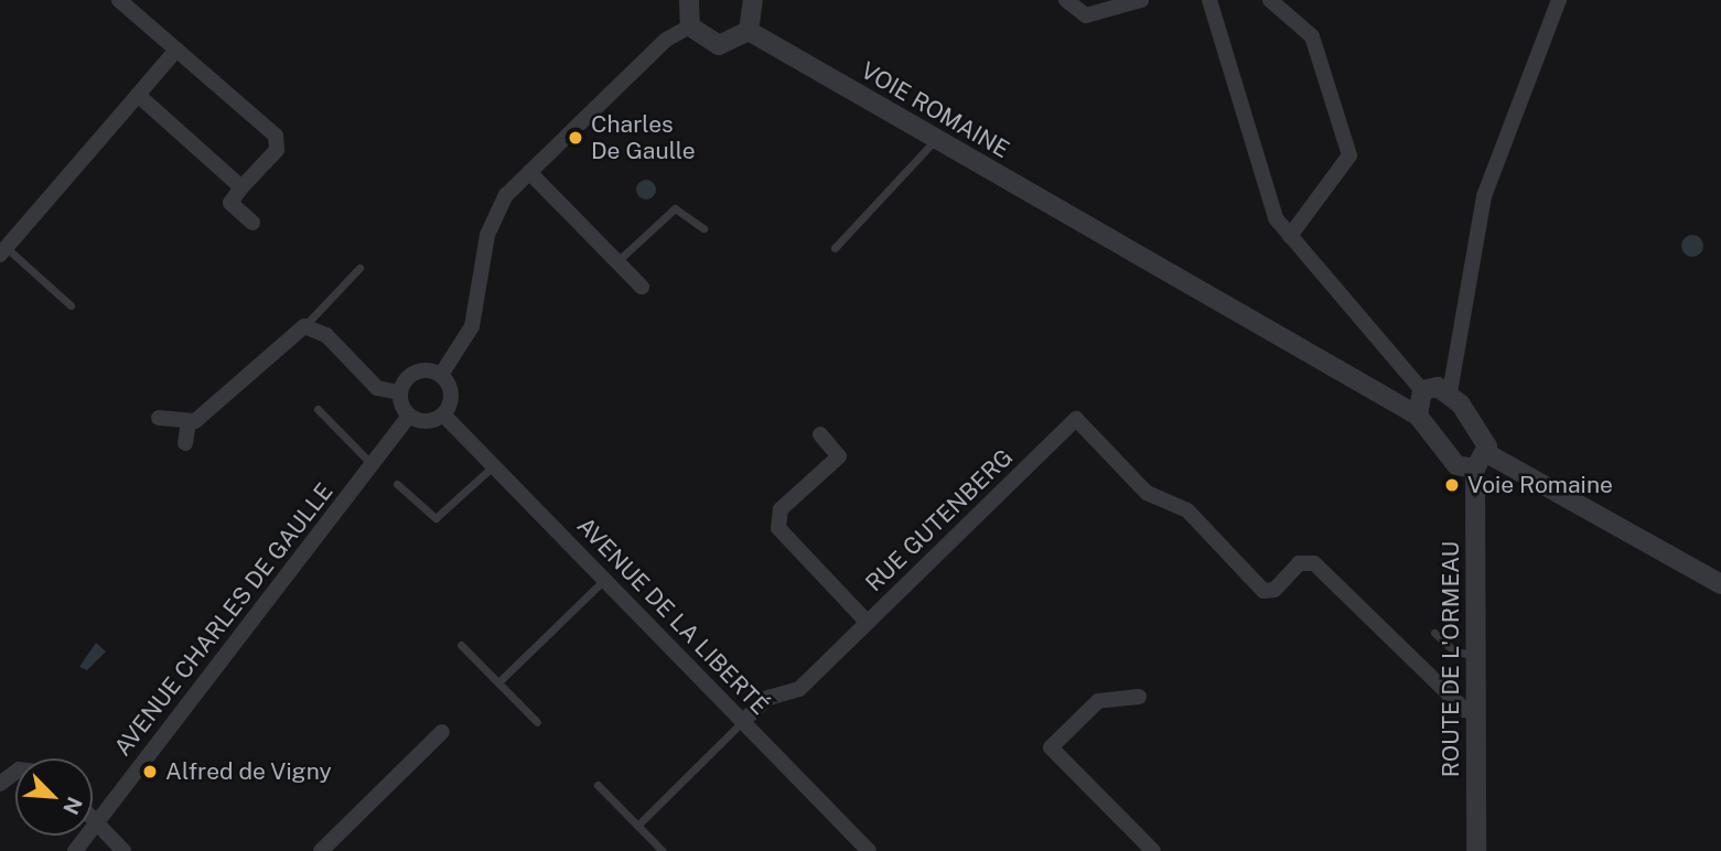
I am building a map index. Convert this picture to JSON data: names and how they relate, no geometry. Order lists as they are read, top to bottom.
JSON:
{
  "streets": {
    "street": [
      "VOIE ROMAINE",
      "RUE GUTENBERG",
      "AVENUE DE LA LIBERTÉ",
      "AVENUE CHARLES DE GAULLE",
      "ROUTE DE L'ORMEAU"
    ]
  },
  "crossings": [
    ["RUE GUTENBERG", "AVENUE DE LA LIBERTÉ"],
    ["RUE GUTENBERG", "ROUTE DE L'ORMEAU"],
    ["AVENUE DE LA LIBERTÉ", "AVENUE CHARLES DE GAULLE"]
  ],
  "places": ["Charles De Gaulle", "Voie Romaine", "Alfred de Vigny"],
  "north": "bottom right"
}
